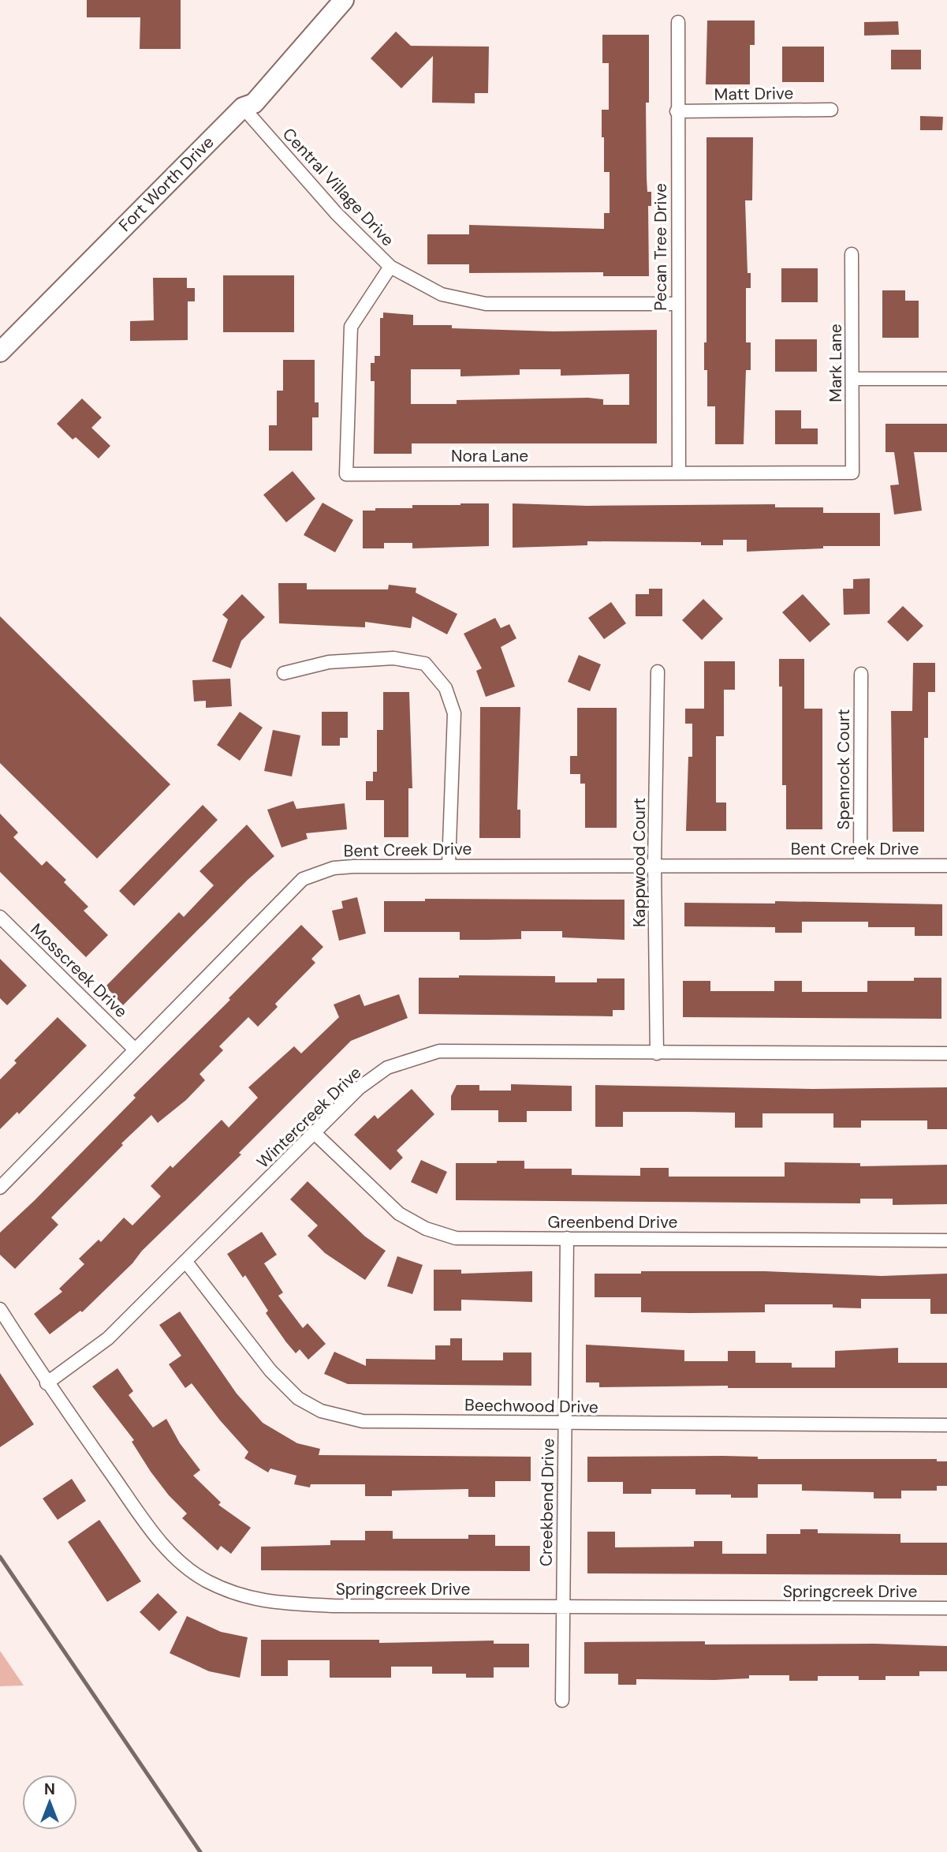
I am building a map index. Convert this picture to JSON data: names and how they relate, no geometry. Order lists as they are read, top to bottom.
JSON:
{
  "streets": {
    "main road": ["Fort Worth Drive"],
    "street": [
      "Matt Drive",
      "Central Village Drive",
      "Pecan Tree Drive",
      "Mark Lane",
      "Nora Lane",
      "Spenrock Court",
      "Bent Creek Drive",
      "Kappwood Court",
      "Mosscreek Drive",
      "Wintercreek Drive",
      "Greenbend Drive",
      "Beechwood Drive",
      "Creekbend Drive",
      "Springcreek Drive"
    ]
  },
  "crossings": [
    ["Matt Drive", "Pecan Tree Drive"],
    ["Fort Worth Drive", "Central Village Drive"],
    ["Central Village Drive", "Pecan Tree Drive"],
    ["Central Village Drive", "Nora Lane"],
    ["Pecan Tree Drive", "Nora Lane"],
    ["Mark Lane", "Nora Lane"],
    ["Spenrock Court", "Bent Creek Drive"],
    ["Bent Creek Drive", "Kappwood Court"],
    ["Bent Creek Drive", "Mosscreek Drive"],
    ["Kappwood Court", "Wintercreek Drive"],
    ["Wintercreek Drive", "Greenbend Drive"],
    ["Wintercreek Drive", "Beechwood Drive"],
    ["Wintercreek Drive", "Springcreek Drive"],
    ["Greenbend Drive", "Creekbend Drive"],
    ["Beechwood Drive", "Creekbend Drive"],
    ["Creekbend Drive", "Springcreek Drive"]
  ],
  "north": "top"
}
